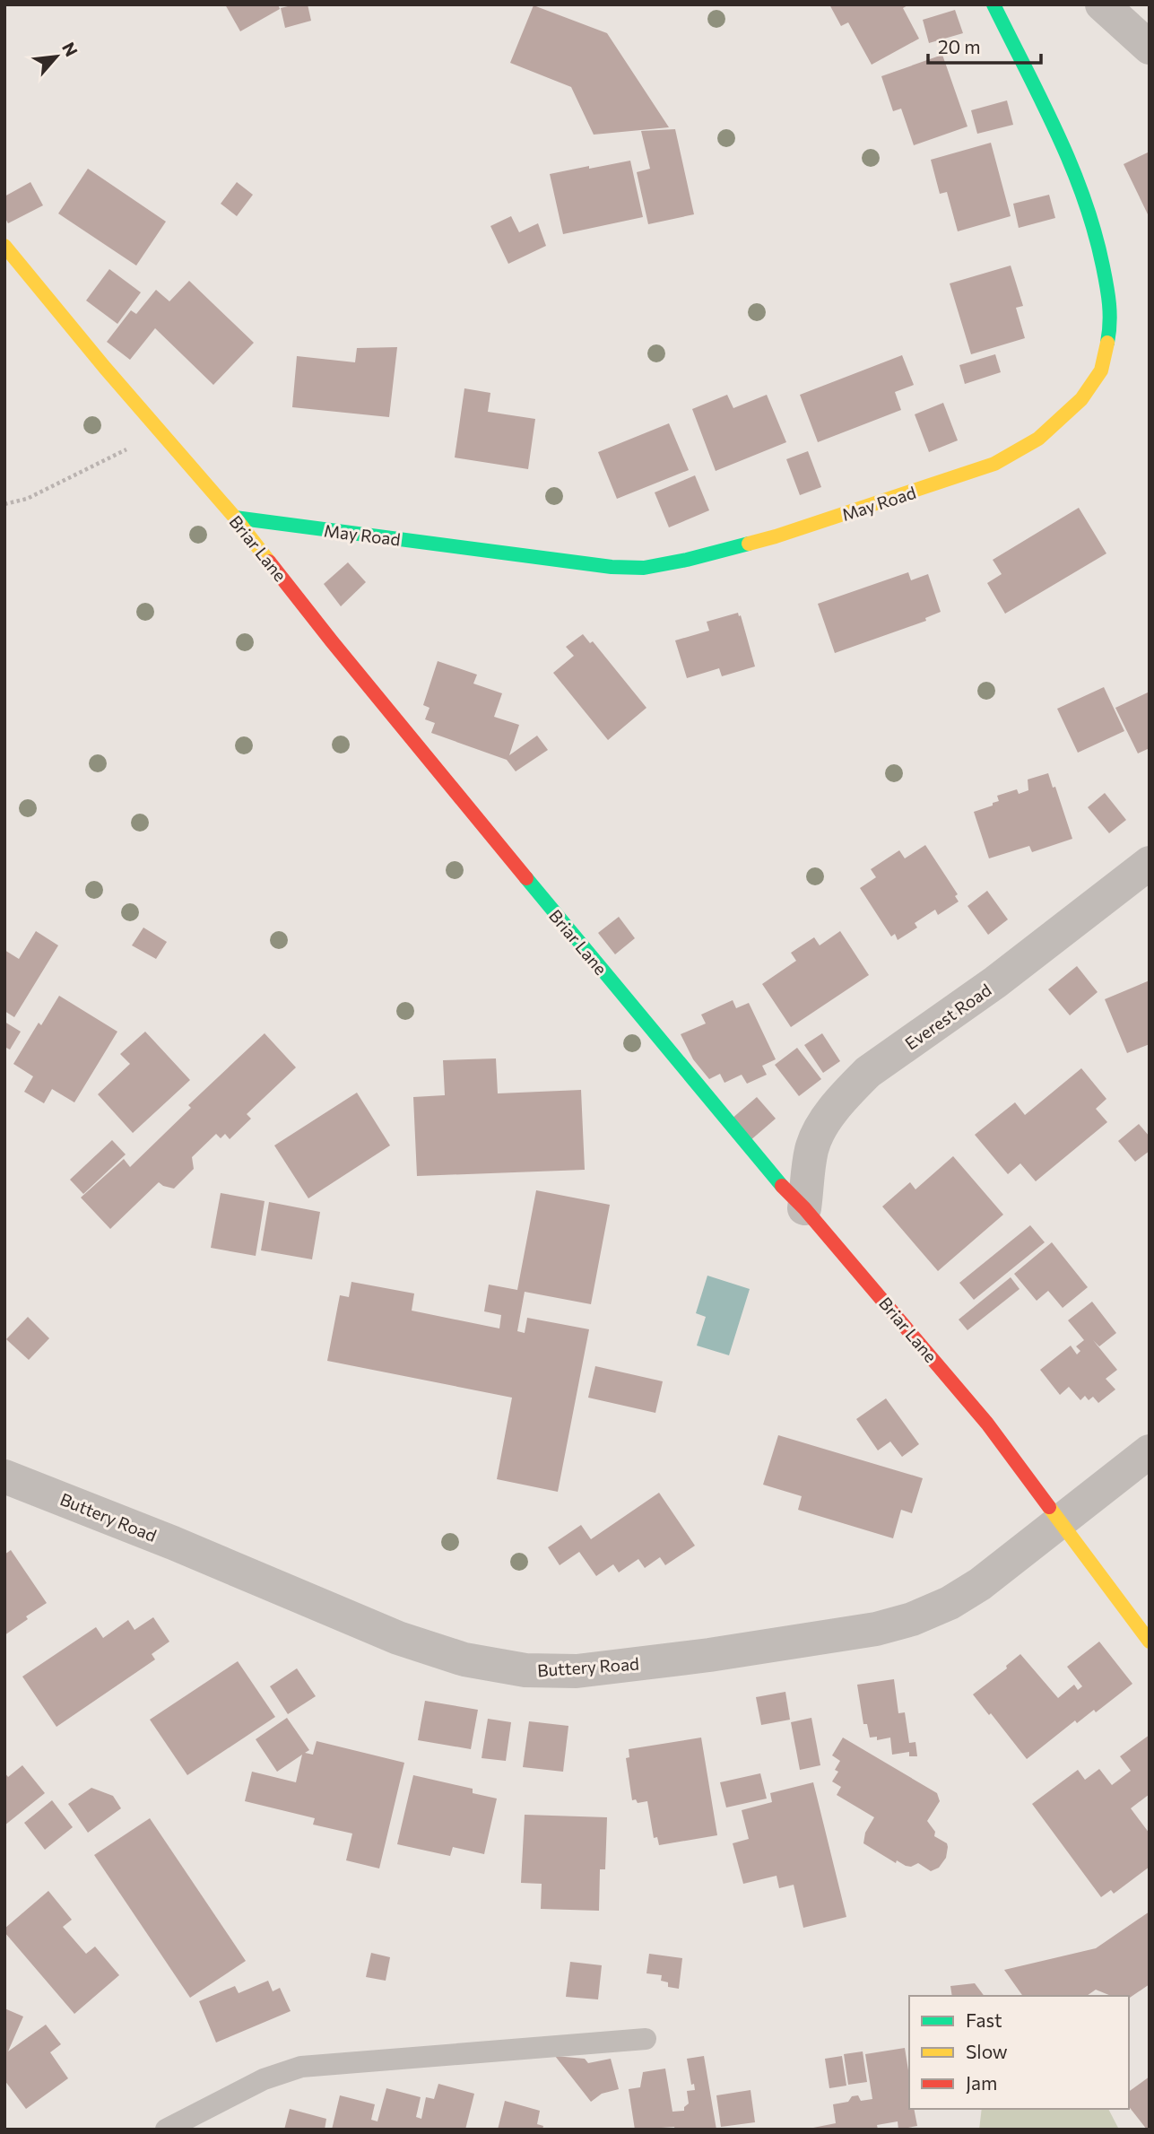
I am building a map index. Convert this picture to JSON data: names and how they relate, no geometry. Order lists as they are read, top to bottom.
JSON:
{
  "streets": {
    "street": [
      "May Road",
      "Briar Lane",
      "Everest Road",
      "Buttery Road"
    ]
  },
  "crossings": [
    ["May Road", "Briar Lane"],
    ["Briar Lane", "Everest Road"],
    ["Briar Lane", "Buttery Road"]
  ],
  "legend": ["Fast", "Slow", "Jam"],
  "scale_bar": "20 m",
  "north": "top right"
}
